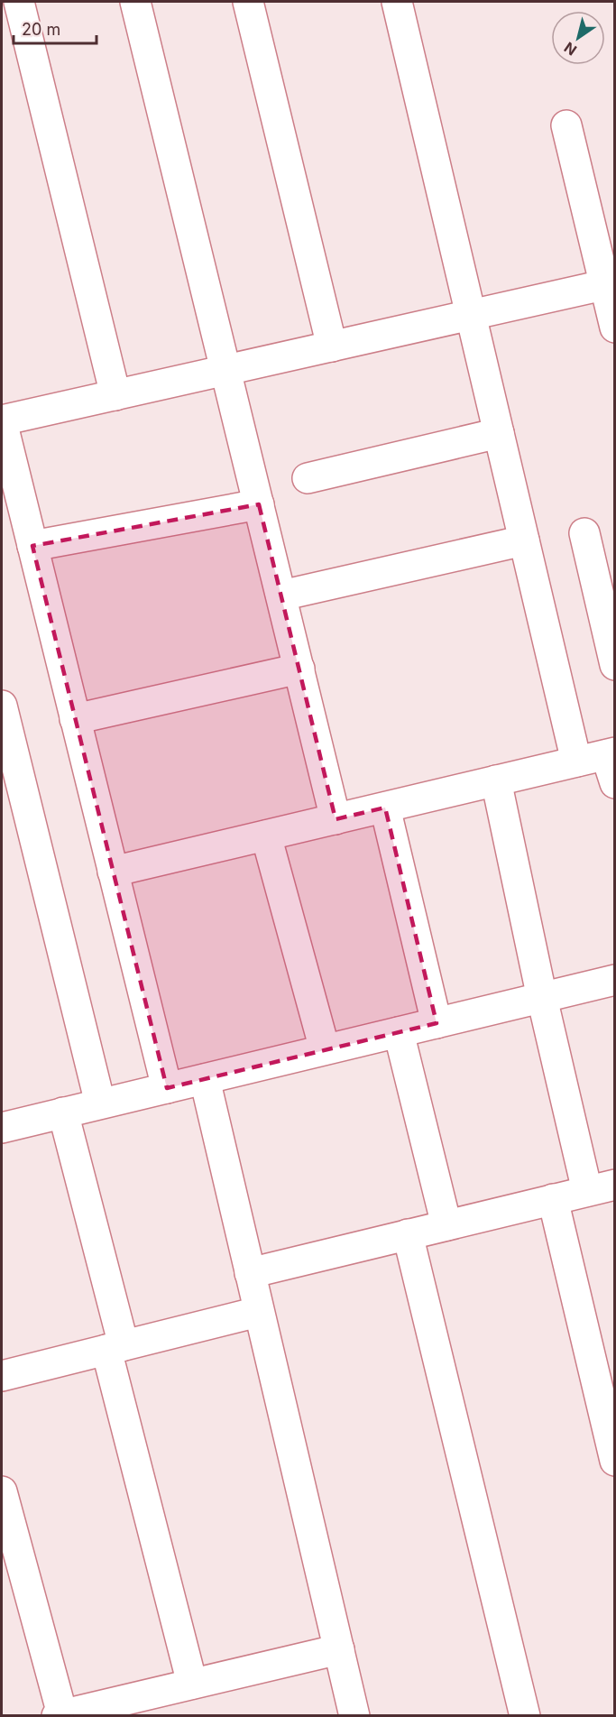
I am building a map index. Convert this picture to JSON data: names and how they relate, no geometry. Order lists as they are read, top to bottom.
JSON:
{
  "scale_bar": "20 m",
  "north": "bottom left"
}
